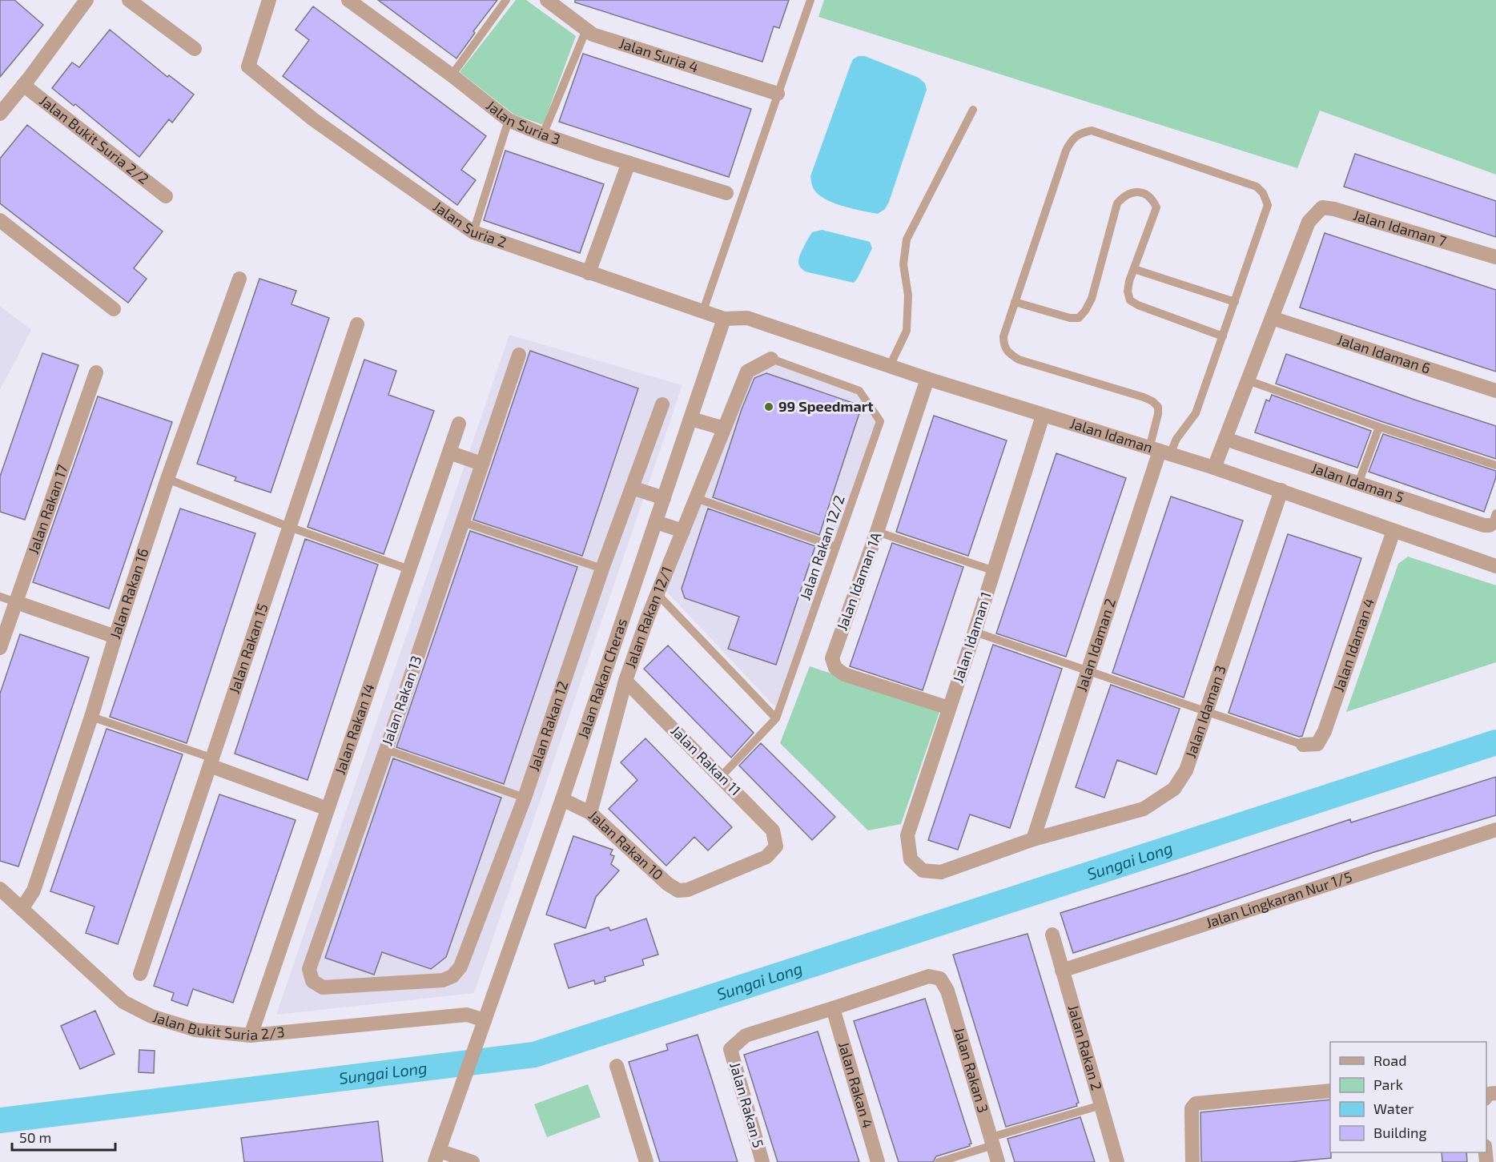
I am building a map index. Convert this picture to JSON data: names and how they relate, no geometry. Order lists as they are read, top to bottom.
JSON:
{
  "streets": {
    "street": [
      "Jalan Suria 4",
      "Jalan Suria 3",
      "Jalan Bukit Suria 2/2",
      "Jalan Suria 2",
      "Jalan Idaman 7",
      "Jalan Idaman 6",
      "Jalan Idaman",
      "Jalan Idaman 5",
      "Jalan Rakan 17",
      "Jalan Idaman 1A",
      "Jalan Rakan 16",
      "Jalan Rakan 12/1",
      "Jalan Idaman 1",
      "Jalan Idaman 4",
      "Jalan Idaman 2",
      "Jalan Rakan 15",
      "Jalan Rakan Cheras",
      "Jalan Rakan 13",
      "Jalan Idaman 3",
      "Jalan Rakan 12",
      "Jalan Rakan 14",
      "Jalan Rakan 11",
      "Jalan Rakan 10",
      "Jalan Lingkaran Nur 1/5",
      "Jalan Bukit Suria 2/3",
      "Jalan Rakan 2",
      "Jalan Rakan 3",
      "Jalan Rakan 4",
      "Jalan Rakan 5"
    ],
    "lane": ["Jalan Rakan 12/2"]
  },
  "crossings": [
    ["Jalan Suria 2", "Jalan Idaman"],
    ["Jalan Suria 2", "Jalan Rakan Cheras"],
    ["Jalan Idaman 7", "Jalan Idaman 6"],
    ["Jalan Idaman", "Jalan Idaman 1A"],
    ["Jalan Idaman", "Jalan Idaman 1"],
    ["Jalan Idaman", "Jalan Idaman 4"],
    ["Jalan Idaman", "Jalan Idaman 2"],
    ["Jalan Idaman", "Jalan Rakan Cheras"],
    ["Jalan Idaman", "Jalan Idaman 3"],
    ["Jalan Rakan 12/2", "Jalan Rakan 12/1"],
    ["Jalan Idaman 1A", "Jalan Idaman 1"],
    ["Jalan Rakan 16", "Jalan Bukit Suria 2/3"],
    ["Jalan Rakan 12/1", "Jalan Rakan 11"],
    ["Jalan Rakan 12/1", "Jalan Rakan 10"],
    ["Jalan Idaman 1", "Jalan Idaman 3"],
    ["Jalan Idaman 2", "Jalan Idaman 3"],
    ["Jalan Rakan Cheras", "Jalan Rakan 10"],
    ["Jalan Rakan Cheras", "Jalan Bukit Suria 2/3"],
    ["Jalan Rakan 13", "Jalan Rakan 12"],
    ["Jalan Rakan 14", "Jalan Bukit Suria 2/3"],
    ["Jalan Rakan 11", "Jalan Rakan 10"],
    ["Jalan Lingkaran Nur 1/5", "Jalan Rakan 2"],
    ["Jalan Rakan 3", "Jalan Rakan 4"],
    ["Jalan Rakan 3", "Jalan Rakan 5"],
    ["Jalan Rakan 4", "Jalan Rakan 5"]
  ],
  "water": ["Sungai Long"],
  "places": ["99 Speedmart"],
  "legend": [
    "Road",
    "Park",
    "Water",
    "Building"
  ],
  "scale_bar": "50 m"
}
